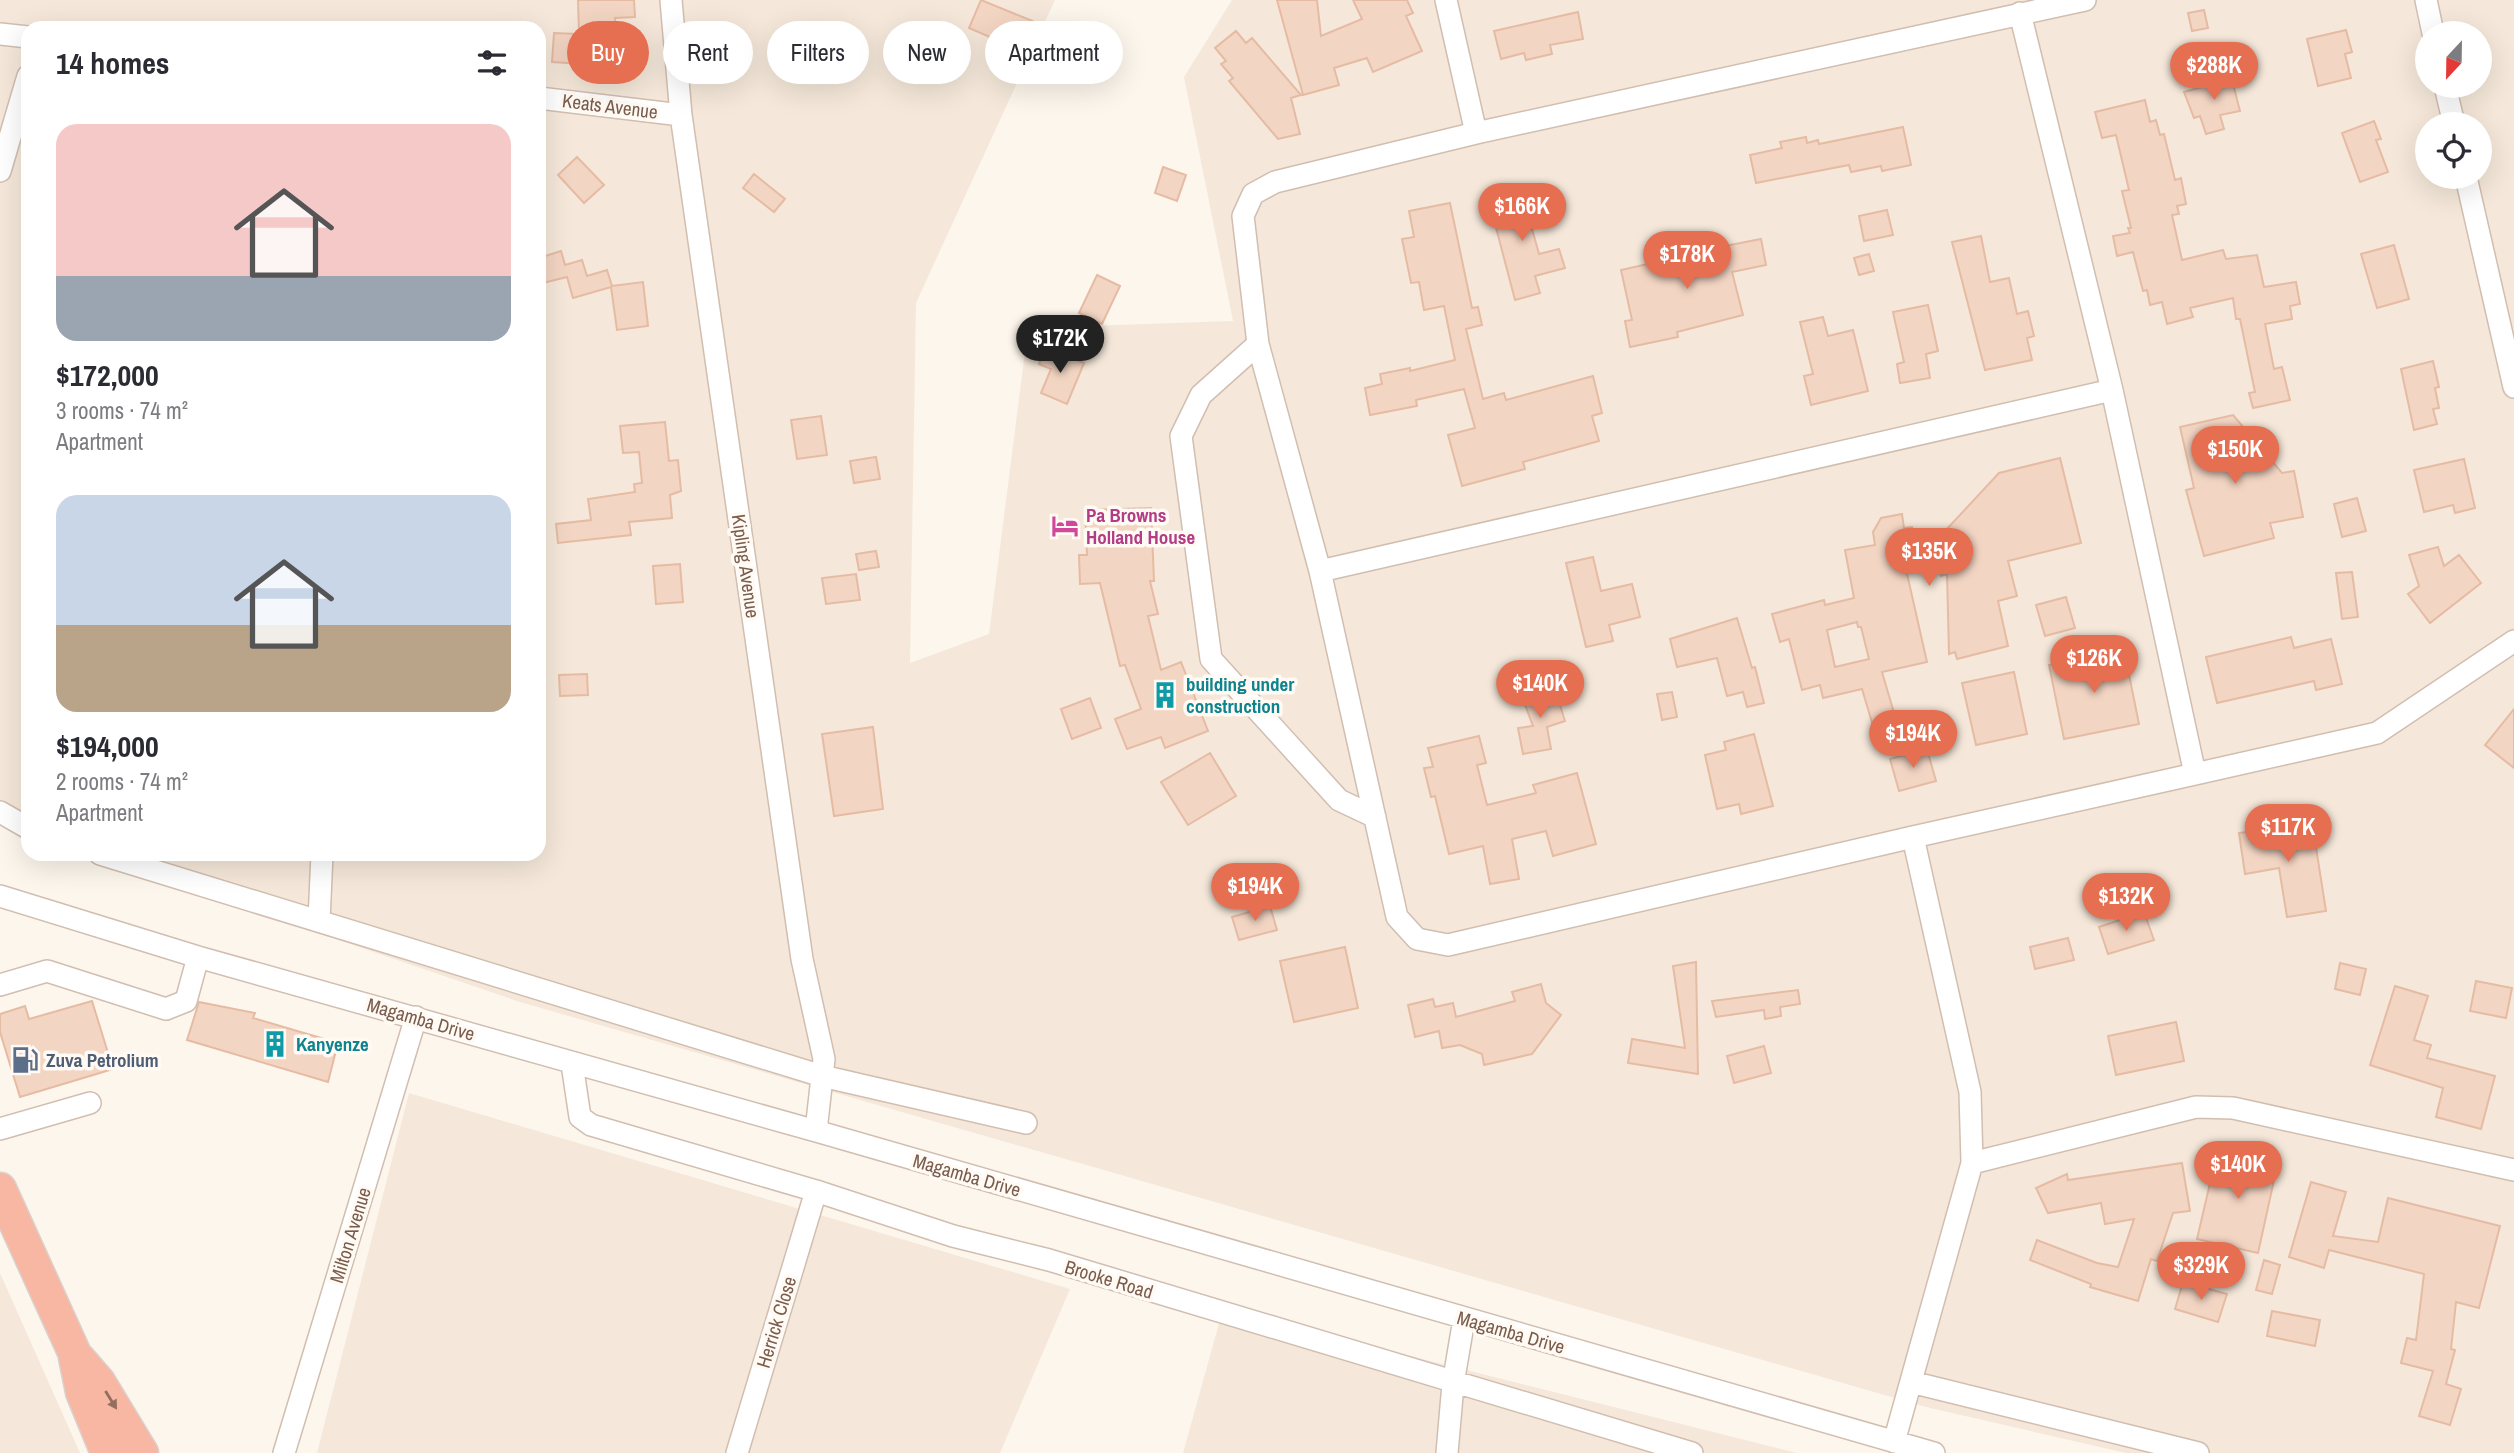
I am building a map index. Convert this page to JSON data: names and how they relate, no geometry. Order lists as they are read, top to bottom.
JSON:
{
  "streets": {
    "street": [
      "Keats Avenue",
      "Kipling Avenue",
      "Magamba Drive",
      "Milton Avenue",
      "Brooke Road",
      "Herrick Close"
    ]
  },
  "crossings": [
    ["Keats Avenue", "Kipling Avenue"],
    ["Kipling Avenue", "Magamba Drive"],
    ["Magamba Drive", "Milton Avenue"],
    ["Magamba Drive", "Brooke Road"],
    ["Brooke Road", "Herrick Close"]
  ],
  "places": {
    "hotel": ["Pa Browns Holland House"],
    "building": ["building under construction", "Kanyenze"],
    "fuel station": ["Zuva Petrolium"]
  },
  "north": "bottom",
  "page": {
    "chip": [
      "Buy",
      "Rent",
      "Filters",
      "New",
      "Apartment"
    ],
    "heading": "14 homes",
    "price": [
      "$288K",
      "$166K",
      "$178K",
      "$172K",
      "$150K",
      "$135K",
      "$126K",
      "$140K",
      "$194K",
      "$117K",
      "$194K",
      "$132K",
      "$140K",
      "$329K"
    ],
    "list": [
      {
        "name": "$172,000",
        "note": "3 rooms · 74 m² · Apartment"
      },
      {
        "name": "$194,000",
        "note": "2 rooms · 74 m² · Apartment"
      }
    ]
  }
}
